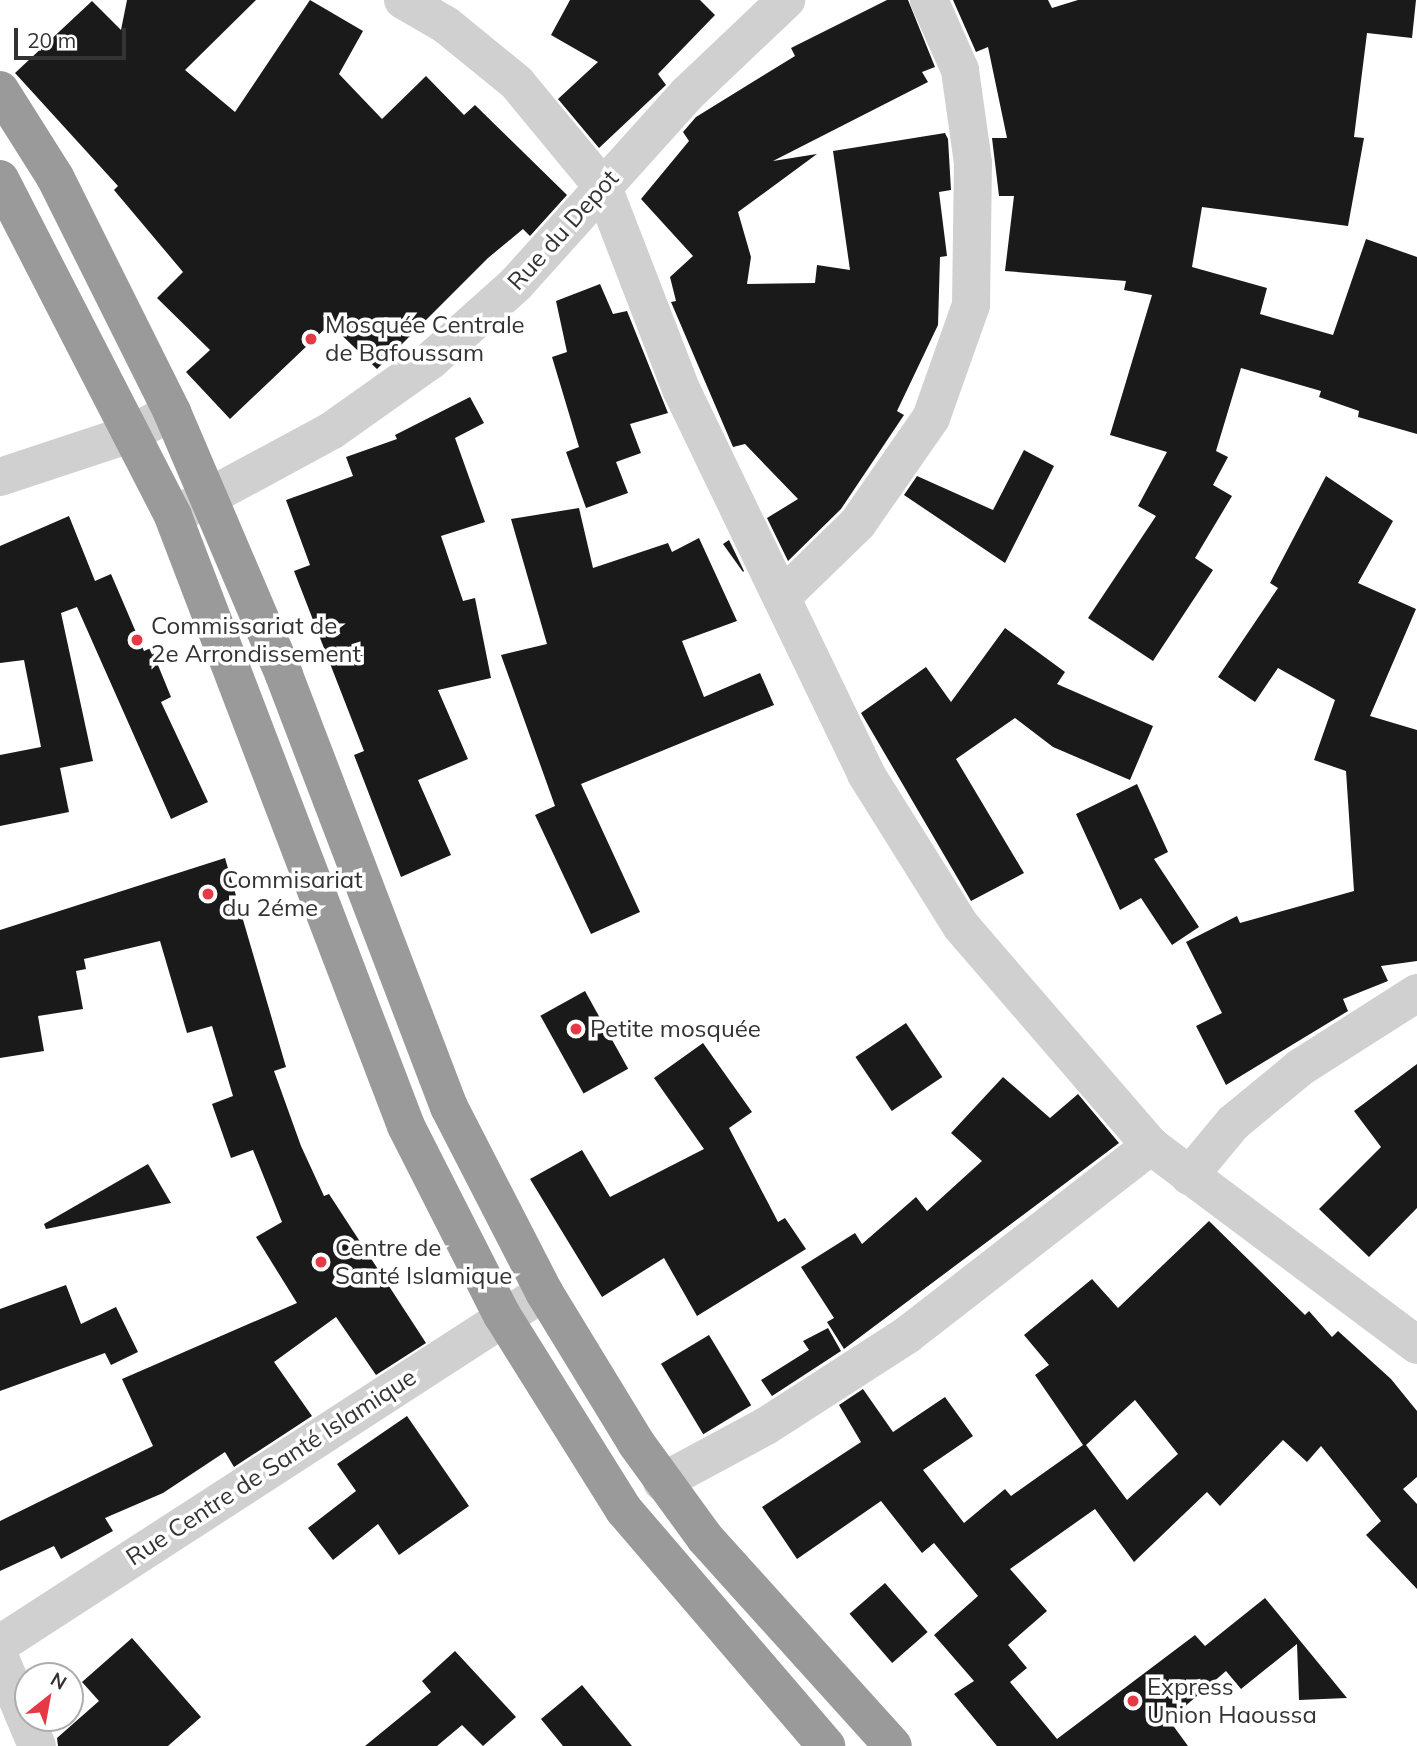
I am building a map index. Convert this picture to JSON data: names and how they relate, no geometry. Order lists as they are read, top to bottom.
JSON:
{
  "streets": {
    "street": ["Rue du Depot", "Rue Centre de Santé Islamique"]
  },
  "places": [
    "Mosquée Centrale de Bafoussam",
    "Commissariat de 2e Arrondissement",
    "Commisariat du 2éme",
    "Petite mosquée",
    "Centre de Santé Islamique",
    "Express Union Haoussa"
  ],
  "scale_bar": "20 m",
  "north": "top right"
}
